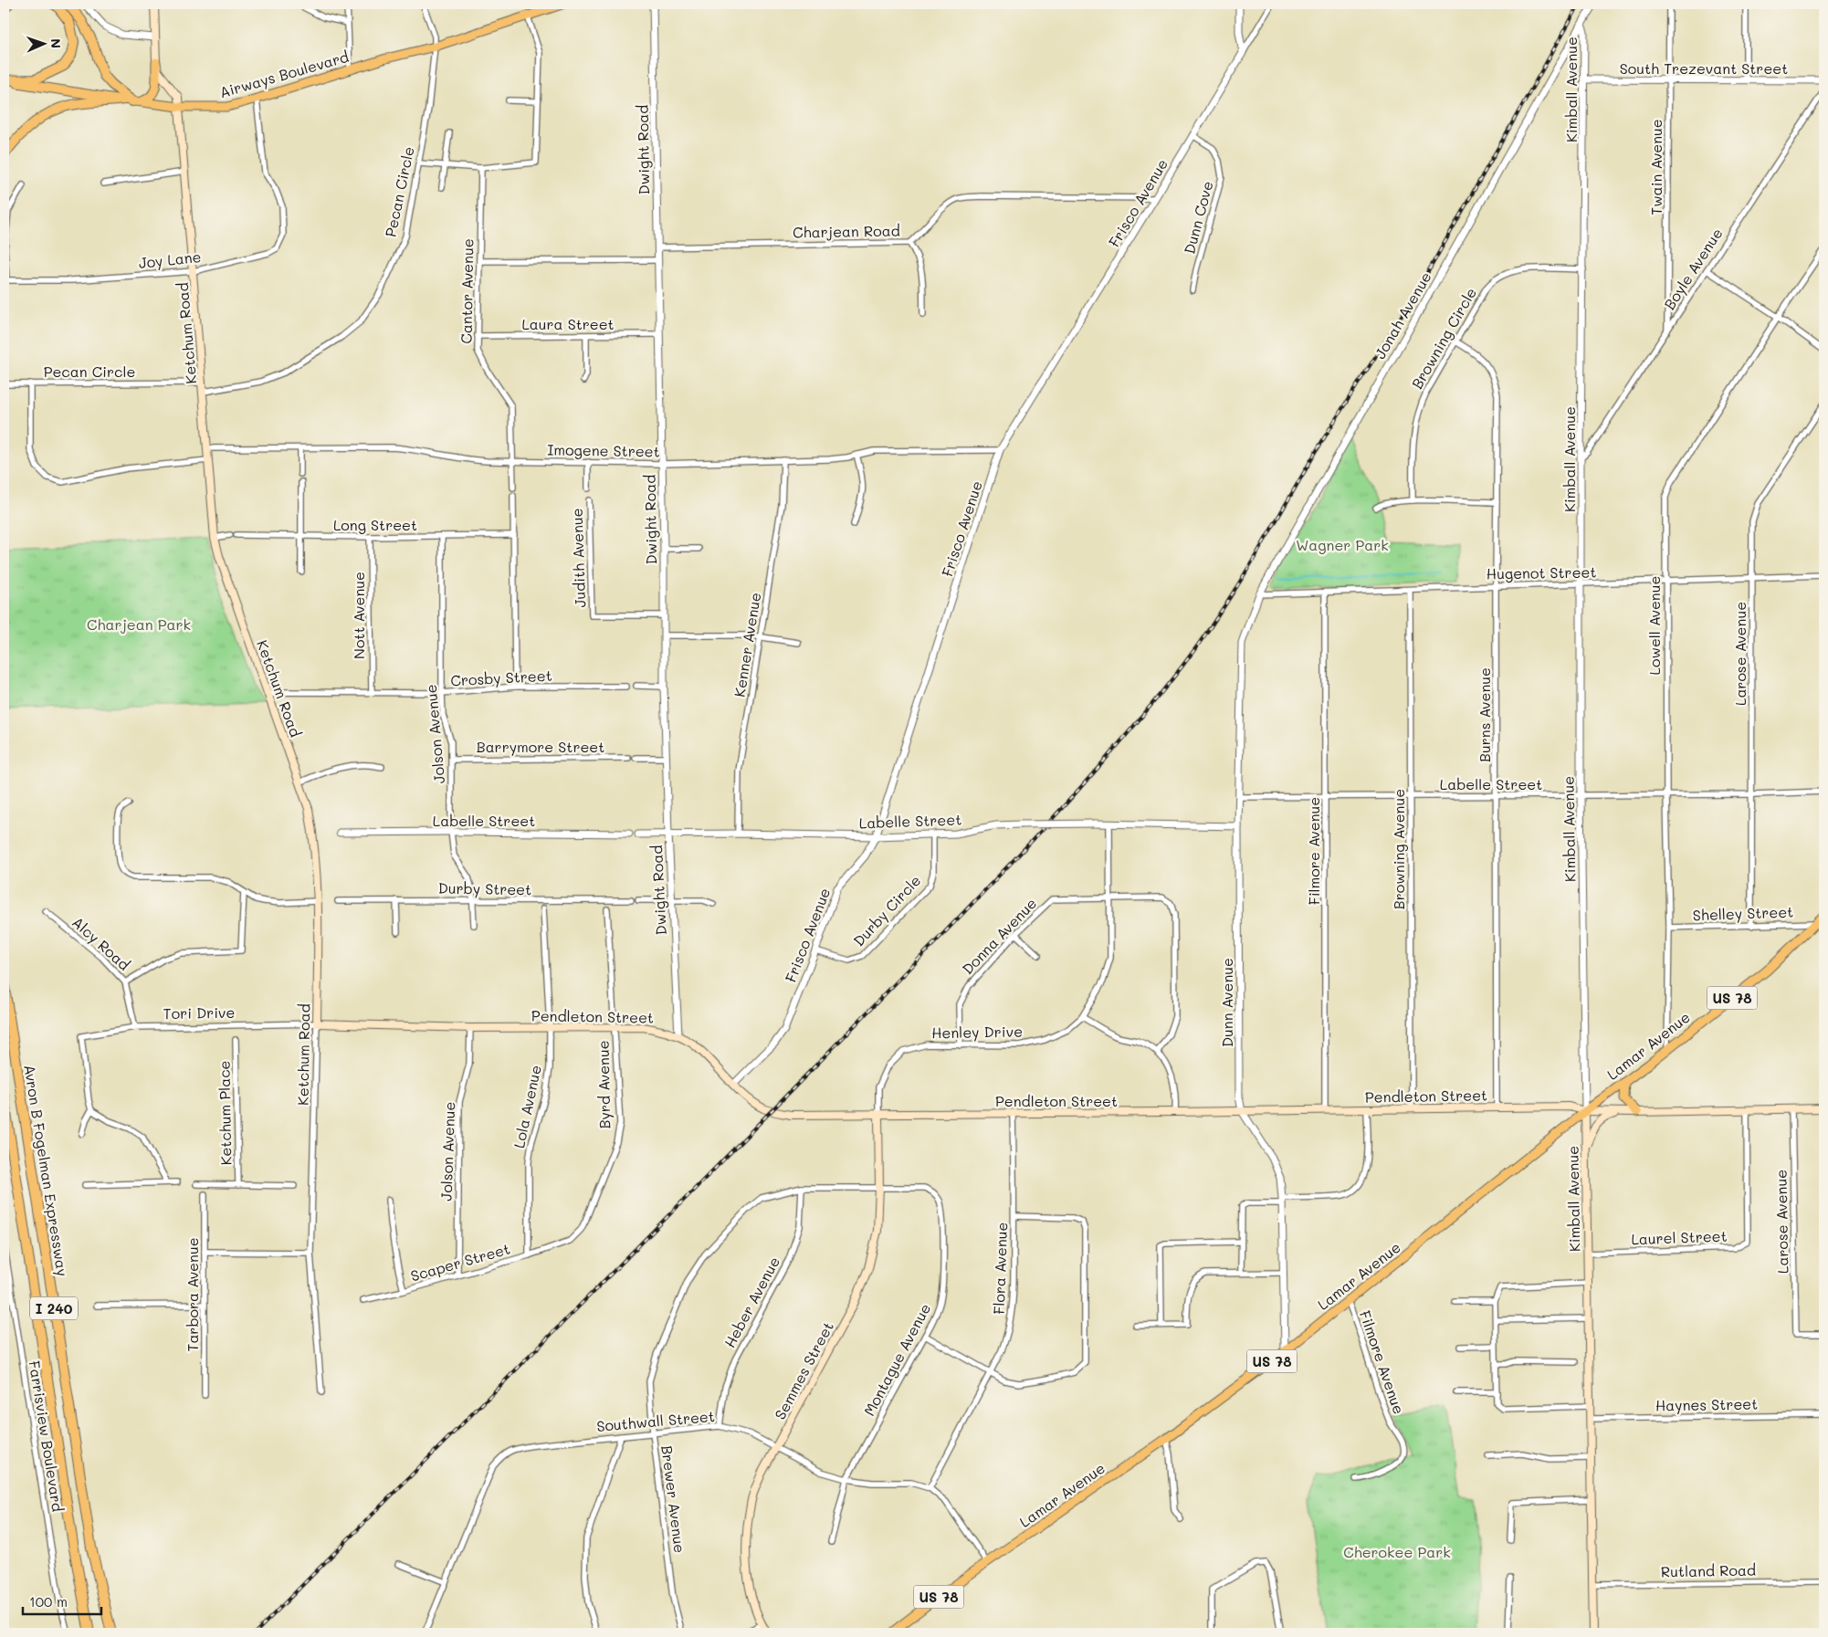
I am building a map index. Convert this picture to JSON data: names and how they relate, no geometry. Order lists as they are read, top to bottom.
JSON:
{
  "streets": {
    "highway": ["Avron B Fogelman Expressway", "I 240"],
    "main road": [
      "Airways Boulevard",
      "Kimball Avenue",
      "Ketchum Road",
      "US 78",
      "Pendleton Street",
      "Lamar Avenue",
      "Semmes Street"
    ],
    "street": [
      "South Trezevant Street",
      "Dwight Road",
      "Twain Avenue",
      "Pecan Circle",
      "Frisco Avenue",
      "Dunn Cove",
      "Charjean Road",
      "Joy Lane",
      "Boyle Avenue",
      "Cantor Avenue",
      "Jonah Avenue",
      "Laura Street",
      "Browning Circle",
      "Imogene Street",
      "Long Street",
      "Judith Avenue",
      "Hugenot Street",
      "Nott Avenue",
      "Lowell Avenue",
      "Kenner Avenue",
      "Larose Avenue",
      "Crosby Street",
      "Burns Avenue",
      "Jolson Avenue",
      "Barrymore Street",
      "Labelle Street",
      "Browning Avenue",
      "Filmore Avenue",
      "Durby Street",
      "Durby Circle",
      "Shelley Street",
      "Donna Avenue",
      "Alcy Road",
      "Dunn Avenue",
      "Tori Drive",
      "Henley Drive",
      "Byrd Avenue",
      "Lola Avenue",
      "Ketchum Place",
      "Laurel Street",
      "Scaper Street",
      "Flora Avenue",
      "Tarbora Avenue",
      "Heber Avenue",
      "Montague Avenue",
      "Haynes Street",
      "Southwall Street",
      "Farrisview Boulevard",
      "Brewer Avenue",
      "Rutland Road"
    ]
  },
  "crossings": [
    ["South Trezevant Street", "Kimball Avenue"],
    ["South Trezevant Street", "Twain Avenue"],
    ["Airways Boulevard", "Pecan Circle"],
    ["Airways Boulevard", "Joy Lane"],
    ["Airways Boulevard", "Ketchum Road"],
    ["Kimball Avenue", "Boyle Avenue"],
    ["Kimball Avenue", "Jonah Avenue"],
    ["Kimball Avenue", "Browning Circle"],
    ["Kimball Avenue", "Hugenot Street"],
    ["Kimball Avenue", "Labelle Street"],
    ["Kimball Avenue", "Pendleton Street"],
    ["Kimball Avenue", "Lamar Avenue"],
    ["Kimball Avenue", "Laurel Street"],
    ["Kimball Avenue", "Haynes Street"],
    ["Kimball Avenue", "Rutland Road"],
    ["Dwight Road", "Charjean Road"],
    ["Dwight Road", "Laura Street"],
    ["Dwight Road", "Imogene Street"],
    ["Dwight Road", "Judith Avenue"],
    ["Dwight Road", "Labelle Street"],
    ["Dwight Road", "Pendleton Street"],
    ["Twain Avenue", "Boyle Avenue"],
    ["Pecan Circle", "Ketchum Road"],
    ["Frisco Avenue", "Dunn Cove"],
    ["Frisco Avenue", "Charjean Road"],
    ["Frisco Avenue", "Imogene Street"],
    ["Frisco Avenue", "Labelle Street"],
    ["Frisco Avenue", "Durby Circle"],
    ["Frisco Avenue", "Pendleton Street"],
    ["Joy Lane", "Ketchum Road"],
    ["Cantor Avenue", "Laura Street"],
    ["Cantor Avenue", "Imogene Street"],
    ["Jonah Avenue", "Hugenot Street"],
    ["Jonah Avenue", "Dunn Avenue"],
    ["Ketchum Road", "Imogene Street"],
    ["Ketchum Road", "Long Street"],
    ["Ketchum Road", "Crosby Street"],
    ["Ketchum Road", "Tori Drive"],
    ["Ketchum Road", "Pendleton Street"],
    ["Browning Circle", "Burns Avenue"],
    ["Imogene Street", "Judith Avenue"],
    ["Imogene Street", "Kenner Avenue"],
    ["Long Street", "Nott Avenue"],
    ["Long Street", "Jolson Avenue"],
    ["Hugenot Street", "Lowell Avenue"],
    ["Hugenot Street", "Larose Avenue"],
    ["Hugenot Street", "Burns Avenue"],
    ["Hugenot Street", "Browning Avenue"],
    ["Hugenot Street", "Filmore Avenue"],
    ["Nott Avenue", "Crosby Street"],
    ["Lowell Avenue", "Labelle Street"],
    ["Lowell Avenue", "Shelley Street"],
    ["Lowell Avenue", "Lamar Avenue"],
    ["Kenner Avenue", "Labelle Street"],
    ["Larose Avenue", "Labelle Street"],
    ["Larose Avenue", "Shelley Street"],
    ["Larose Avenue", "Pendleton Street"],
    ["Crosby Street", "Jolson Avenue"],
    ["Burns Avenue", "Labelle Street"],
    ["Burns Avenue", "Pendleton Street"],
    ["Jolson Avenue", "Barrymore Street"],
    ["Jolson Avenue", "Labelle Street"],
    ["Jolson Avenue", "Durby Street"],
    ["Jolson Avenue", "Pendleton Street"],
    ["Jolson Avenue", "Scaper Street"],
    ["Labelle Street", "Browning Avenue"],
    ["Labelle Street", "Filmore Avenue"],
    ["Labelle Street", "Durby Circle"],
    ["Labelle Street", "Dunn Avenue"],
    ["Labelle Street", "Henley Drive"],
    ["Browning Avenue", "Pendleton Street"],
    ["Filmore Avenue", "Pendleton Street"],
    ["Filmore Avenue", "Lamar Avenue"],
    ["Shelley Street", "Lamar Avenue"],
    ["Donna Avenue", "Henley Drive"],
    ["Alcy Road", "Tori Drive"],
    ["Dunn Avenue", "Pendleton Street"],
    ["Dunn Avenue", "Lamar Avenue"],
    ["Tori Drive", "Pendleton Street"],
    ["Pendleton Street", "Henley Drive"],
    ["Pendleton Street", "Lamar Avenue"],
    ["Pendleton Street", "Byrd Avenue"],
    ["Pendleton Street", "Lola Avenue"],
    ["Pendleton Street", "Laurel Street"],
    ["Pendleton Street", "Flora Avenue"],
    ["Pendleton Street", "Semmes Street"],
    ["Henley Drive", "Semmes Street"],
    ["Lamar Avenue", "Southwall Street"],
    ["Byrd Avenue", "Scaper Street"],
    ["Lola Avenue", "Scaper Street"],
    ["Flora Avenue", "Southwall Street"],
    ["Heber Avenue", "Montague Avenue"],
    ["Heber Avenue", "Southwall Street"],
    ["Heber Avenue", "Brewer Avenue"],
    ["Montague Avenue", "Semmes Street"],
    ["Montague Avenue", "Southwall Street"],
    ["Montague Avenue", "Brewer Avenue"],
    ["Semmes Street", "Southwall Street"],
    ["Southwall Street", "Brewer Avenue"]
  ],
  "parks": ["Wagner Park", "Charjean Park", "Cherokee Park"],
  "scale_bar": "100 m",
  "north": "right"
}
